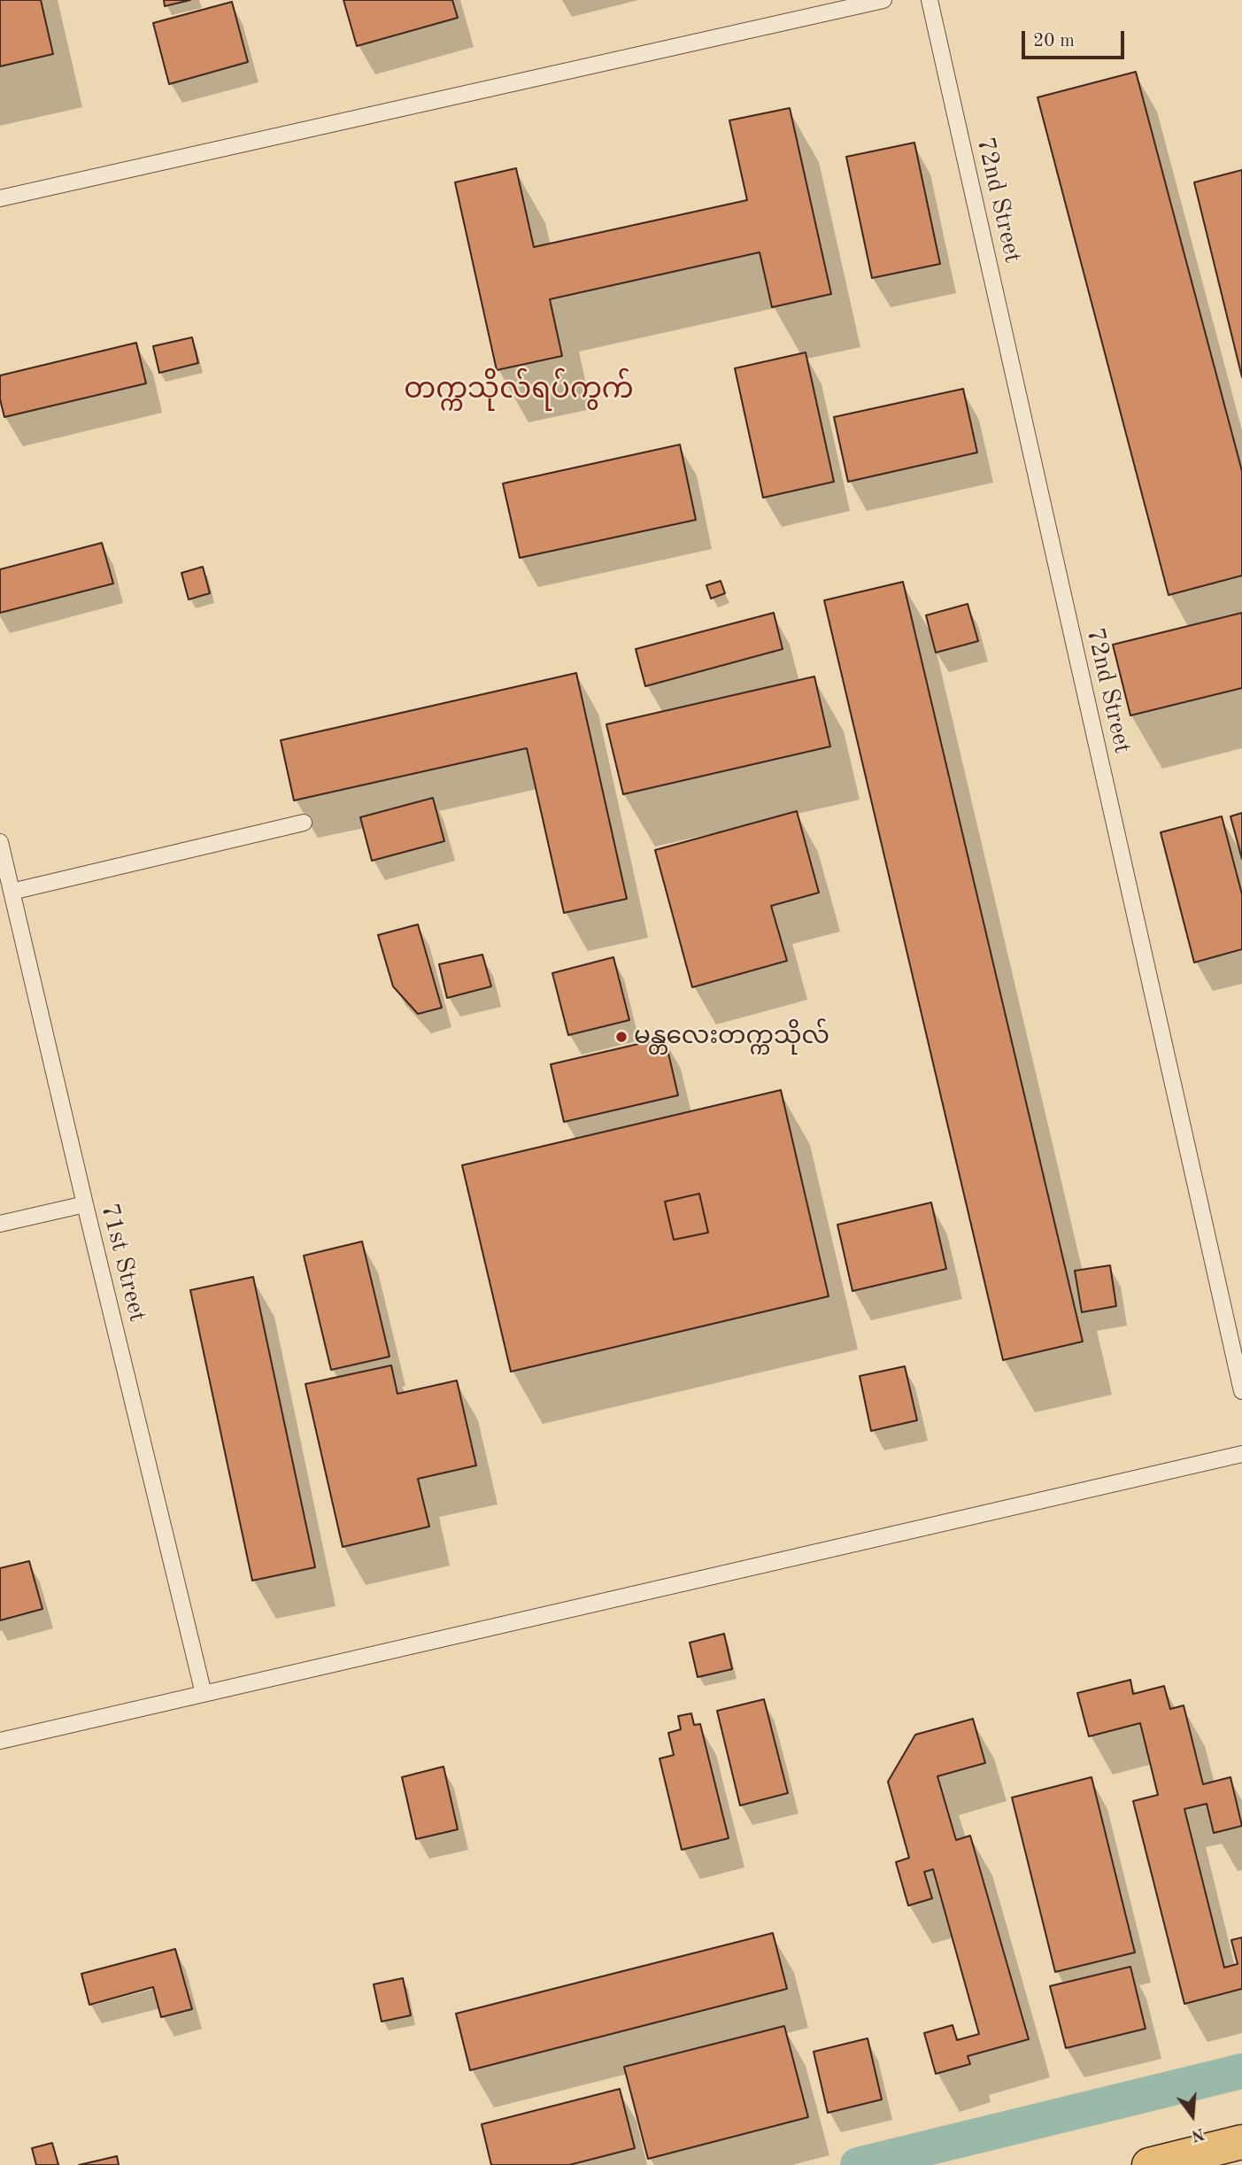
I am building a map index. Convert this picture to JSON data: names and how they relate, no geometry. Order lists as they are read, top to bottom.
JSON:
{
  "streets": {
    "lane": ["72nd Street", "71st Street"]
  },
  "districts": ["တက္ကသိုလ်ရပ်ကွက်"],
  "places": ["မန္တလေးတက္ကသိုလ်"],
  "scale_bar": "20 m",
  "north": "bottom"
}
